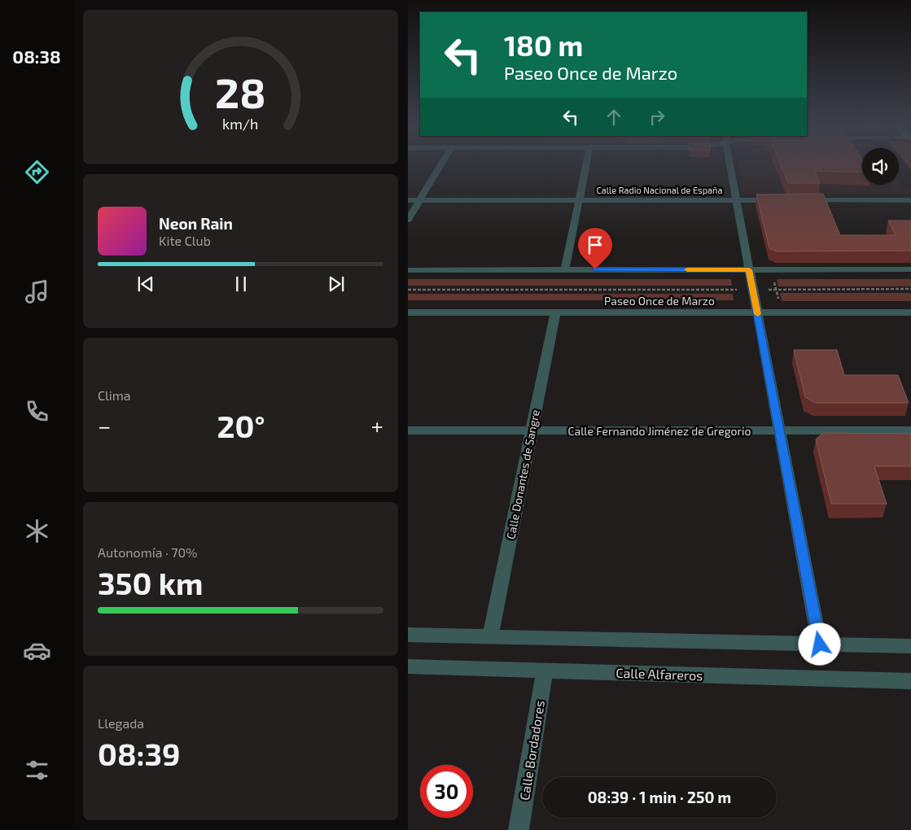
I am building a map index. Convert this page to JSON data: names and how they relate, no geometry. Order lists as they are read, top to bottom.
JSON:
{
  "streets": {
    "street": [
      "Calle Radio Nacional de España",
      "Paseo Once de Marzo",
      "Calle Fernando Jiménez de Gregorio",
      "Calle Donantes de Sangre",
      "Calle Alfareros",
      "Calle Bordadores"
    ]
  },
  "crossings": [
    ["Paseo Once de Marzo", "Calle Donantes de Sangre"],
    ["Calle Fernando Jiménez de Gregorio", "Calle Donantes de Sangre"],
    ["Calle Alfareros", "Calle Bordadores"]
  ],
  "page": {
    "tabs": "08:38",
    "turn": ["180 m", "Paseo Once de Marzo"],
    "song": ["Neon Rain", "Kite Club"],
    "tile": [
      "Clima",
      ["Autonomía · 70%", "350 km"],
      ["Llegada", "08:39"]
    ],
    "heat": ["−", "20°", "+"],
    "limit": "30",
    "trip": "08:39 · 1 min · 250 m",
    "gauge": ["28", "km/h"]
  }
}
